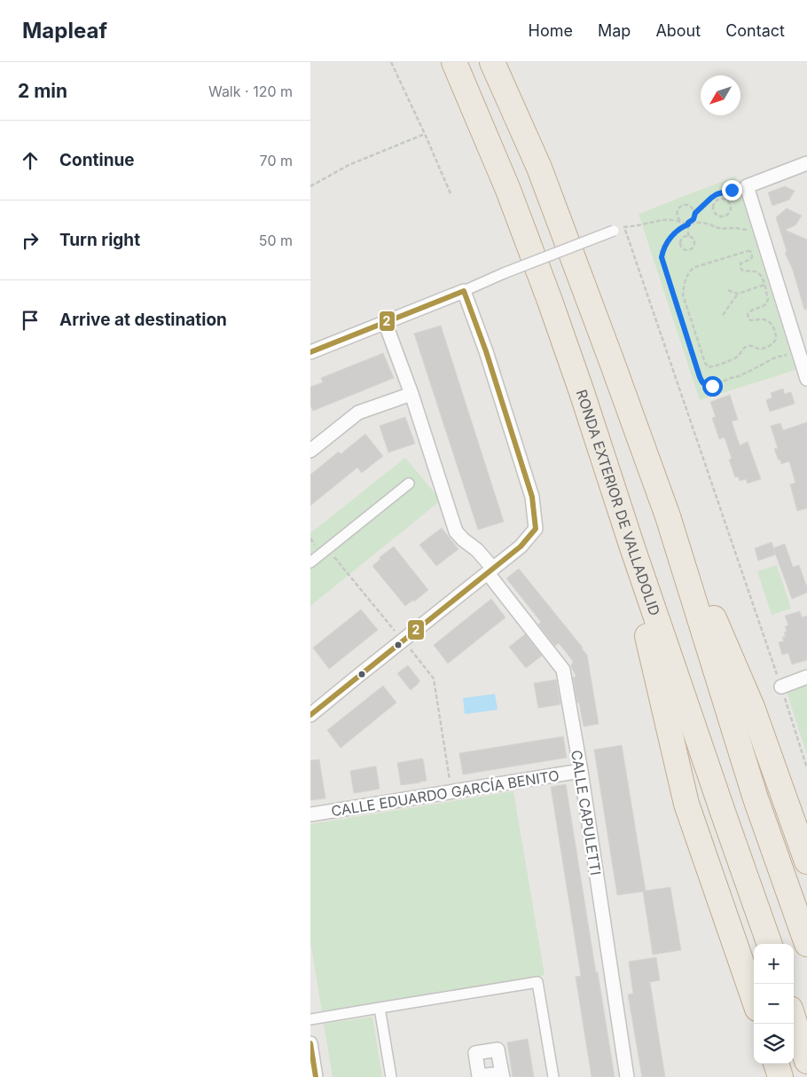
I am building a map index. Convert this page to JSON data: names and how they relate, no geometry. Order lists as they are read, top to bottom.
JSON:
{
  "streets": {
    "highway": ["RONDA EXTERIOR DE VALLADOLID"],
    "street": ["CALLE EDUARDO GARCÍA BENITO", "CALLE CAPULETTI"]
  },
  "crossings": [
    ["CALLE EDUARDO GARCÍA BENITO", "CALLE CAPULETTI"]
  ],
  "lines": ["transit line 2"],
  "north": "bottom left",
  "page": {
    "header": "Mapleaf",
    "nav": [
      "Home",
      "Map",
      "About",
      "Contact"
    ],
    "heading": ["2 min", "Walk · 120 m"],
    "list": [
      ["Continue", "70 m"],
      ["Turn right", "50 m"],
      "Arrive at destination"
    ],
    "map_buttons": ["+", "−"]
  }
}
